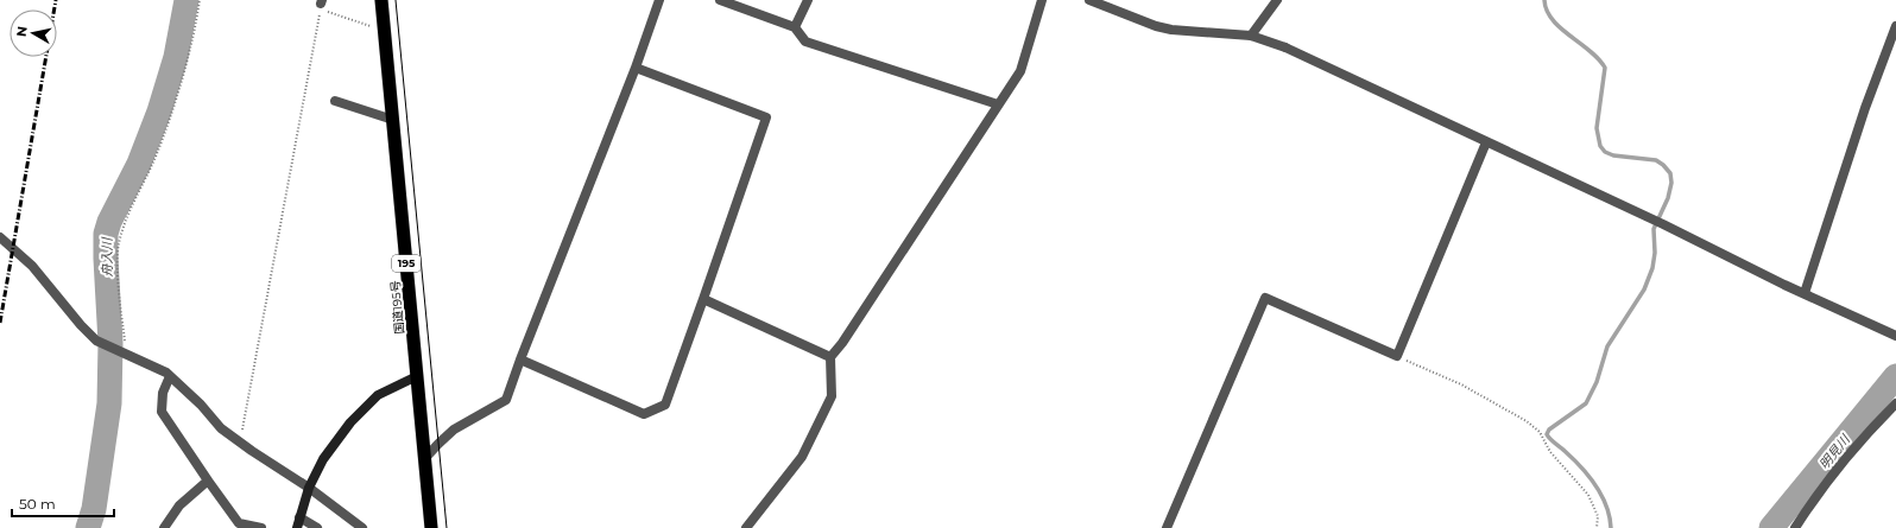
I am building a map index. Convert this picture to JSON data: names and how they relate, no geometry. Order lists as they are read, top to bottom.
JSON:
{
  "streets": {
    "highway": ["195", "国道195号"]
  },
  "water": ["舟入川", "明見川"],
  "scale_bar": "50 m",
  "north": "left"
}
